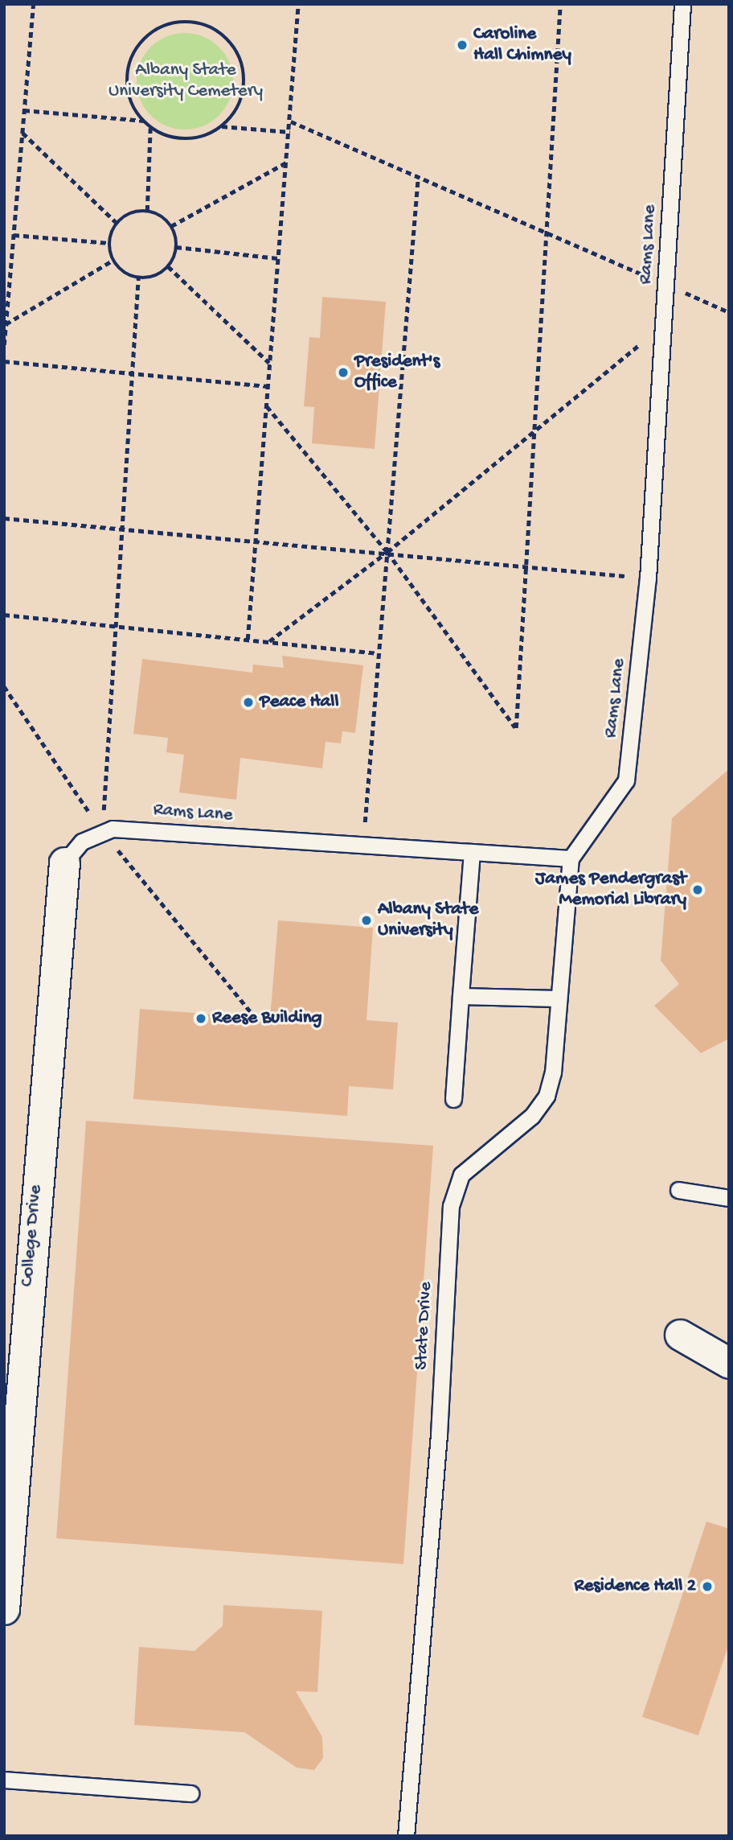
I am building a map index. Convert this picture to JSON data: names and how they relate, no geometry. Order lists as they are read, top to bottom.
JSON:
{
  "streets": {
    "street": ["College Drive"],
    "lane": ["Rams Lane", "State Drive"]
  },
  "crossings": [
    ["Rams Lane", "State Drive"]
  ],
  "parks": ["Albany State University Cemetery"],
  "places": [
    "Caroline Hall Chimney",
    "President's Office",
    "Peace Hall",
    "James Pendergrast Memorial Library",
    "Albany State University",
    "Reese Building",
    "Residence Hall 2"
  ]
}
